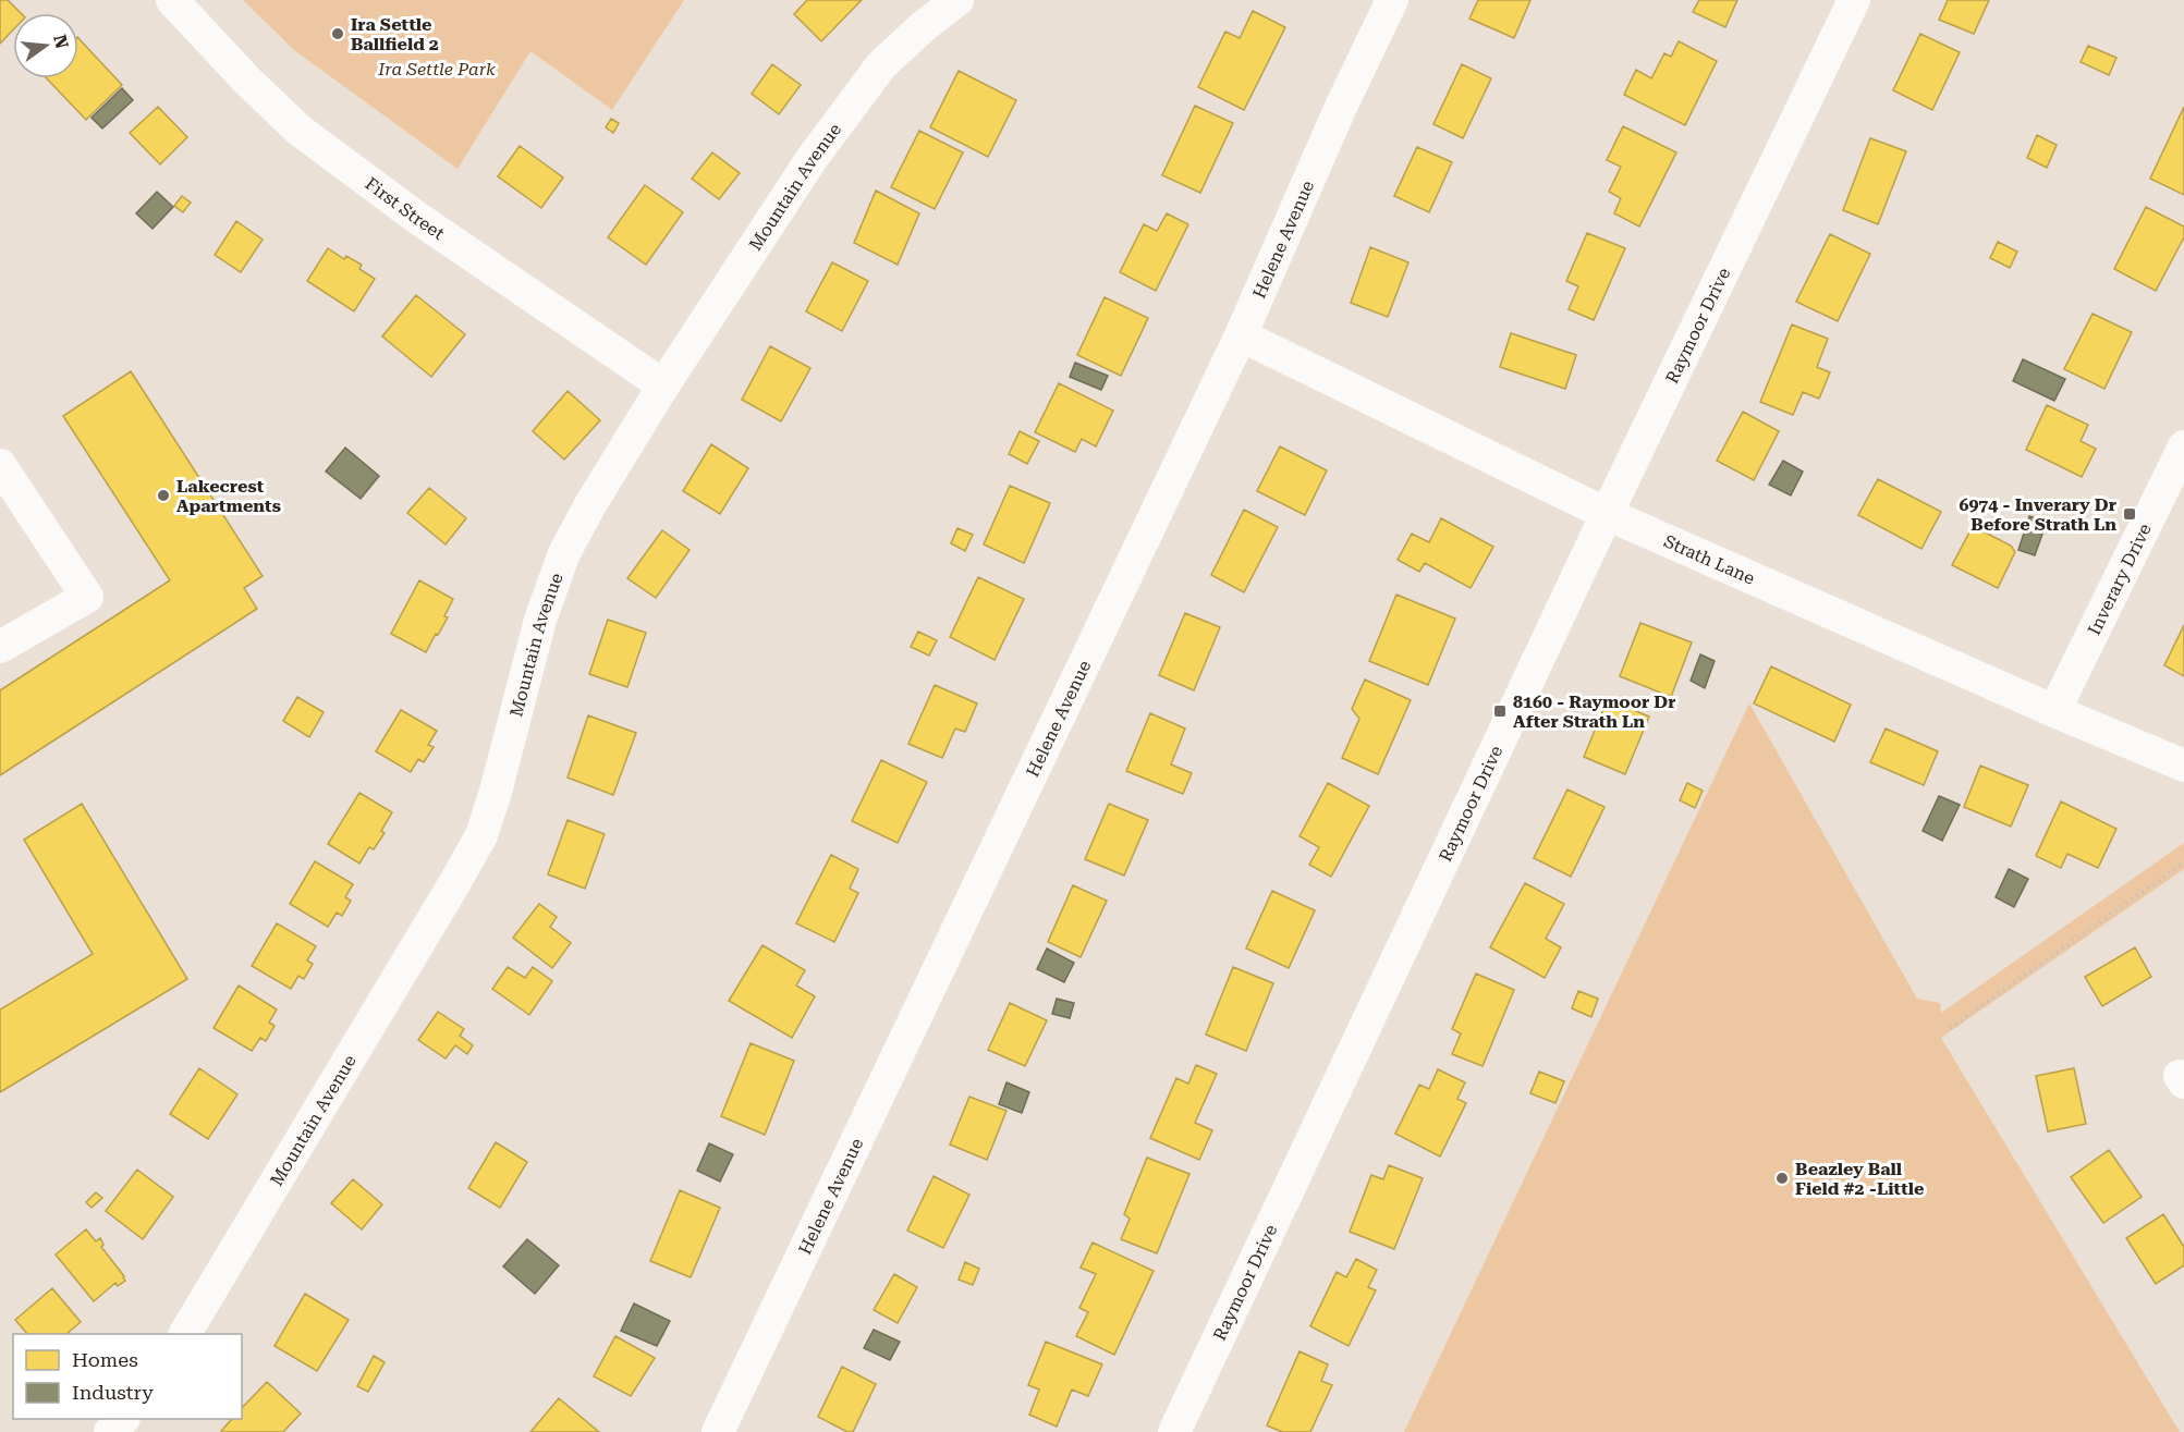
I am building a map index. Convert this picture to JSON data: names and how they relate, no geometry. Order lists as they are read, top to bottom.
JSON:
{
  "streets": {
    "street": [
      "Mountain Avenue",
      "First Street",
      "Helene Avenue",
      "Raymoor Drive",
      "Strath Lane",
      "Inverary Drive"
    ]
  },
  "crossings": [
    ["Mountain Avenue", "First Street"],
    ["Helene Avenue", "Strath Lane"],
    ["Raymoor Drive", "Strath Lane"],
    ["Strath Lane", "Inverary Drive"]
  ],
  "parks": ["Ira Settle Park"],
  "places": {
    "other": ["Ira Settle Ballfield 2", "Lakecrest Apartments", "Beazley Ball Field #2 -Little"],
    "transit": ["6974 - Inverary Dr Before Strath Ln", "8160 - Raymoor Dr After Strath Ln"]
  },
  "legend": ["Homes", "Industry"],
  "north": "right"
}
